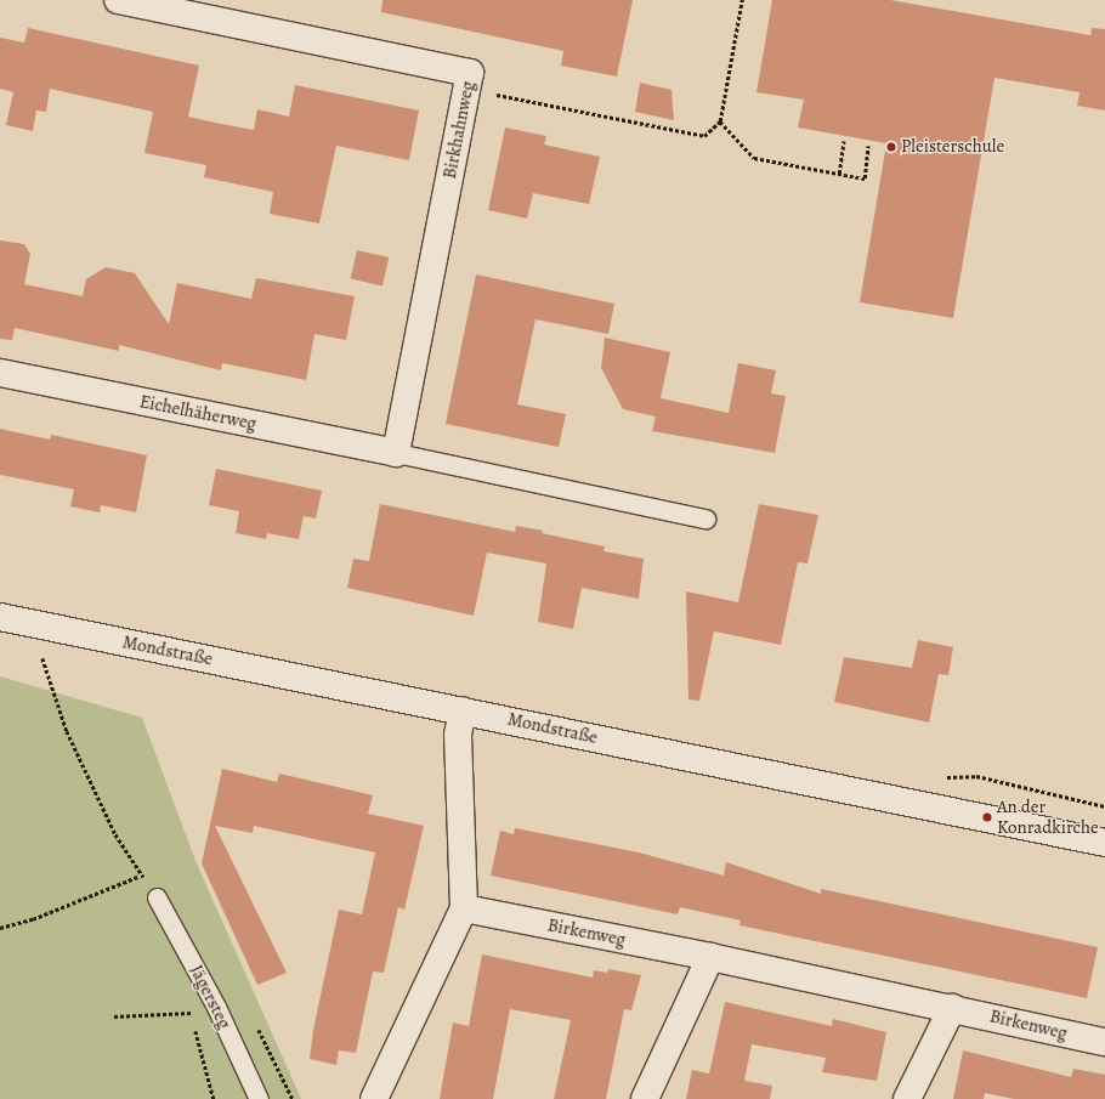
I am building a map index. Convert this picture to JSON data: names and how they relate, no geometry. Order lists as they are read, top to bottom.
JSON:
{
  "streets": {
    "street": [
      "Birkhahnweg",
      "Eichelhäherweg",
      "Mondstraße",
      "Birkenweg"
    ],
    "lane": ["Jägersteg"]
  },
  "crossings": [
    ["Birkhahnweg", "Eichelhäherweg"]
  ],
  "places": ["Pleisterschule", "An der Konradkirche"]
}
